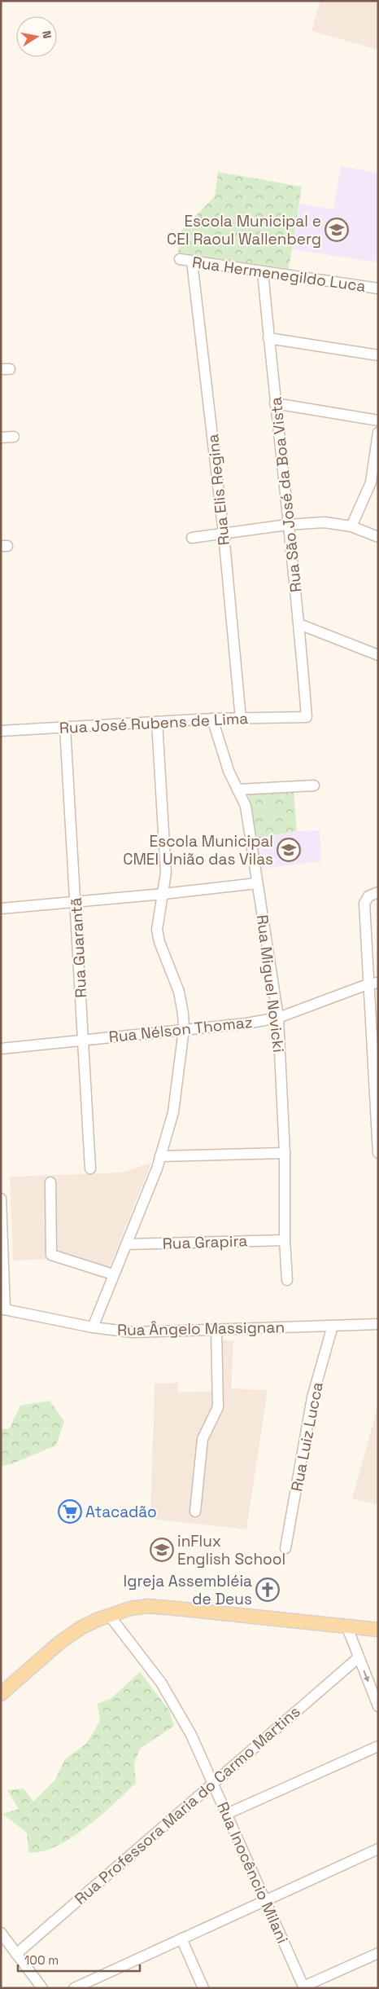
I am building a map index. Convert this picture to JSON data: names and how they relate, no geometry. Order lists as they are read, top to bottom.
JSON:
{
  "streets": {
    "street": [
      "Rua Hermenegildo Luca",
      "Rua Elis Regina",
      "Rua São José da Boa Vista",
      "Rua José Rubens de Lima",
      "Rua Guarantã",
      "Rua Miguel Novicki",
      "Rua Nélson Thomaz",
      "Rua Grapira",
      "Rua Ângelo Massignan",
      "Rua Luiz Lucca",
      "Rua Professora Maria do Carmo Martins",
      "Rua Inocêncio Milani"
    ]
  },
  "crossings": [
    ["Rua Hermenegildo Luca", "Rua Elis Regina"],
    ["Rua Hermenegildo Luca", "Rua São José da Boa Vista"],
    ["Rua Elis Regina", "Rua José Rubens de Lima"],
    ["Rua São José da Boa Vista", "Rua José Rubens de Lima"],
    ["Rua José Rubens de Lima", "Rua Guarantã"],
    ["Rua José Rubens de Lima", "Rua Miguel Novicki"],
    ["Rua Guarantã", "Rua Nélson Thomaz"],
    ["Rua Miguel Novicki", "Rua Nélson Thomaz"],
    ["Rua Miguel Novicki", "Rua Grapira"],
    ["Rua Ângelo Massignan", "Rua Luiz Lucca"],
    ["Rua Professora Maria do Carmo Martins", "Rua Inocêncio Milani"]
  ],
  "places": {
    "school or university": ["Escola Municipal e CEI Raoul Wallenberg", "Escola Municipal CMEI União das Vilas", "inFlux English School"],
    "supermarket": ["Atacadão"],
    "church": ["Igreja Assembléia de Deus"]
  },
  "scale_bar": "100 m",
  "north": "right"
}
